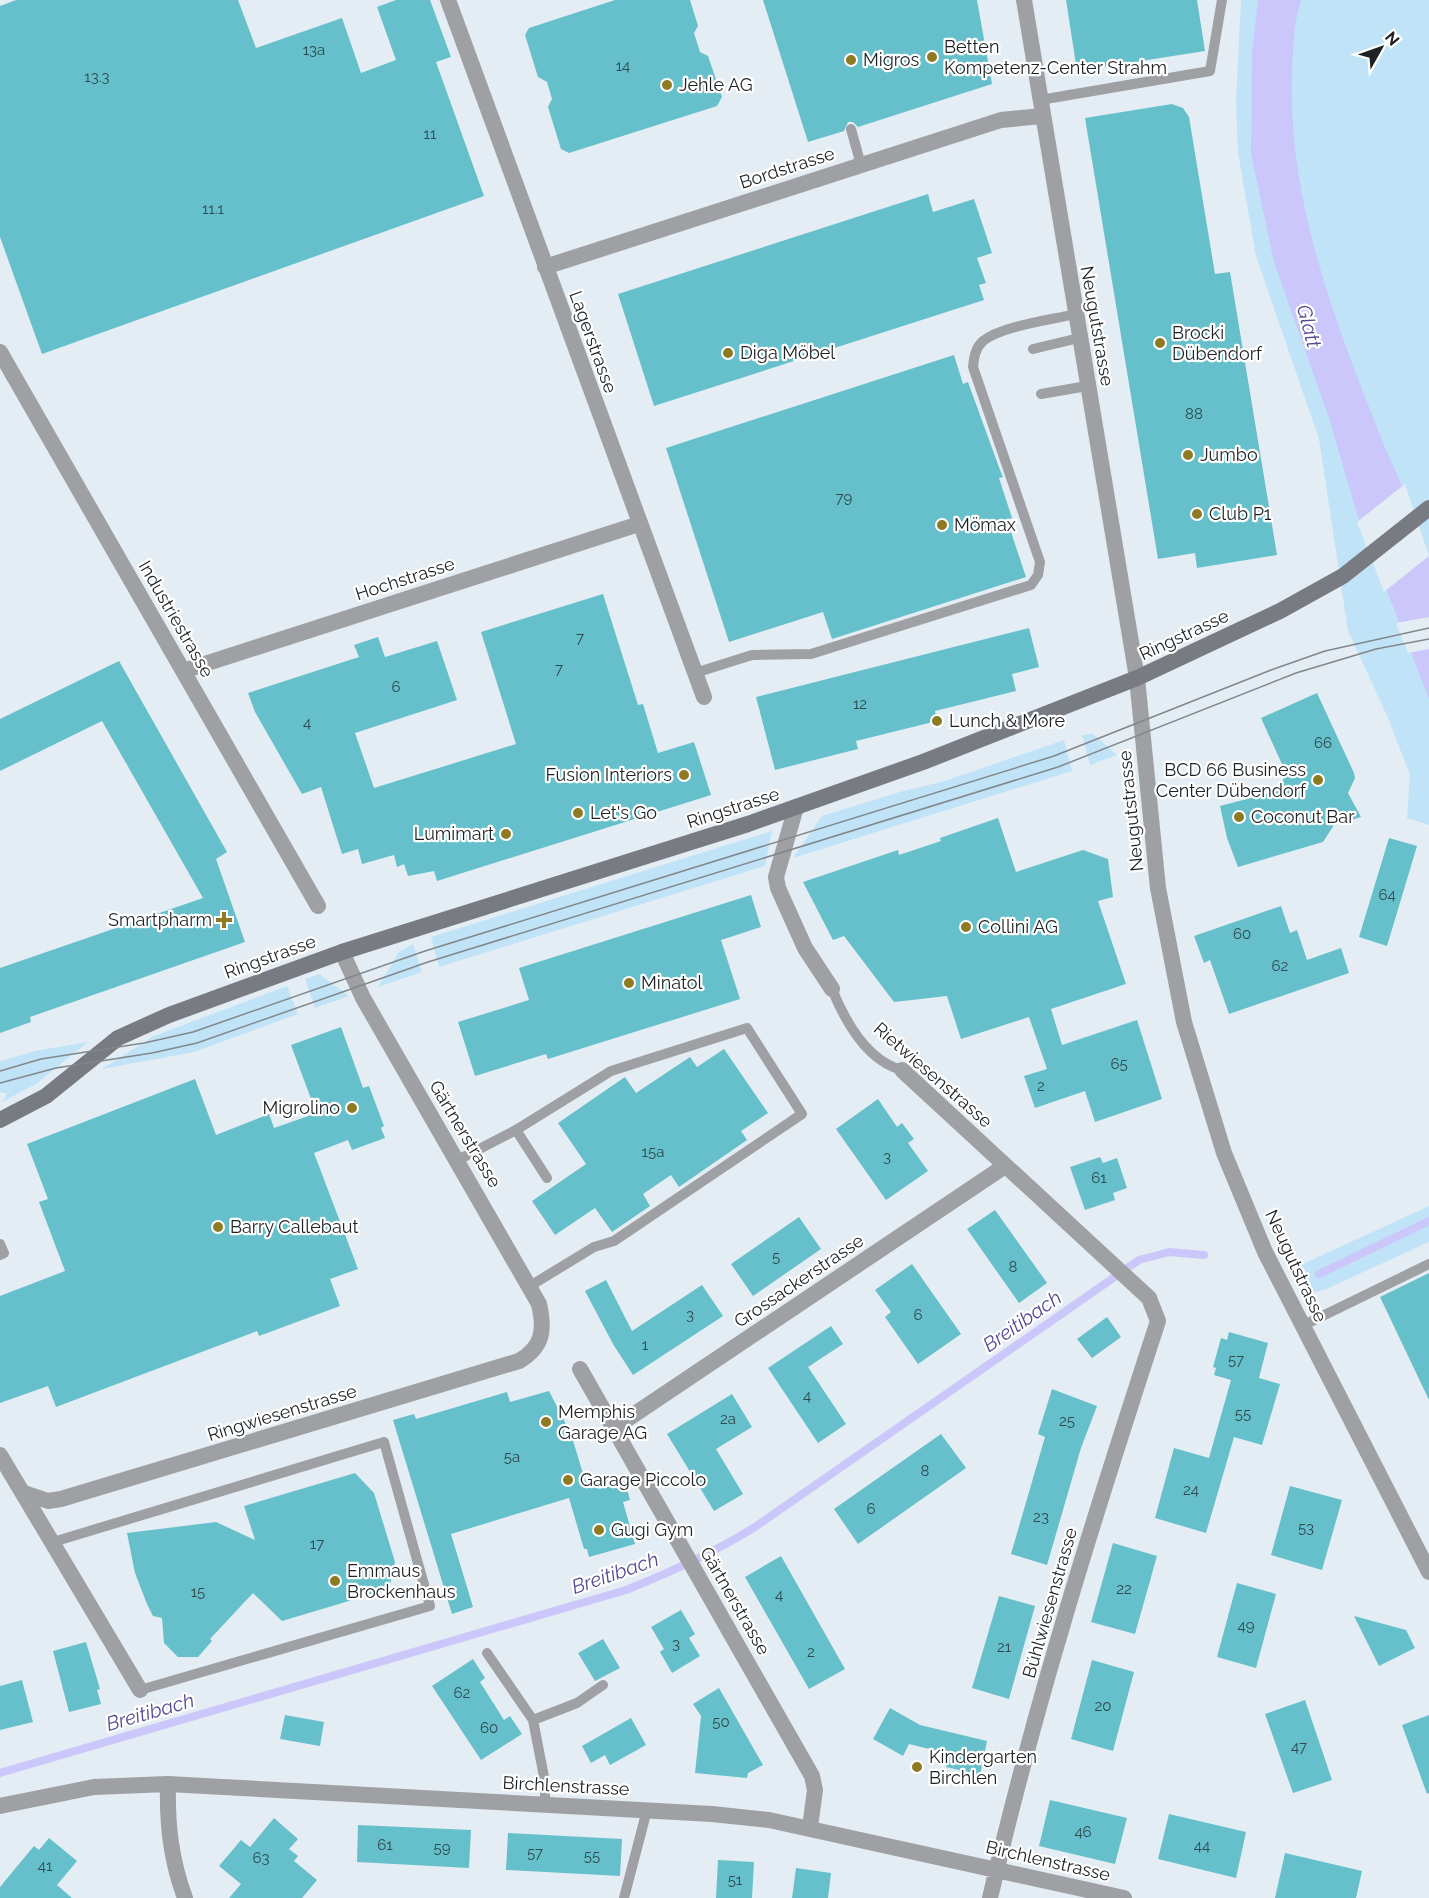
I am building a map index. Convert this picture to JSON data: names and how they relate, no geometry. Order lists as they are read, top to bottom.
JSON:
{
  "streets": {
    "main road": ["Ringstrasse"],
    "street": [
      "Bordstrasse",
      "Neugutstrasse",
      "Lagerstrasse",
      "Hochstrasse",
      "Industriestrasse",
      "Rietwiesenstrasse",
      "Gärtnerstrasse",
      "Grossackerstrasse",
      "Ringwiesenstrasse",
      "Bühlwiesenstrasse",
      "Birchlenstrasse"
    ]
  },
  "crossings": [
    ["Bordstrasse", "Neugutstrasse"],
    ["Bordstrasse", "Lagerstrasse"],
    ["Neugutstrasse", "Ringstrasse"],
    ["Lagerstrasse", "Hochstrasse"],
    ["Hochstrasse", "Industriestrasse"],
    ["Ringstrasse", "Rietwiesenstrasse"],
    ["Ringstrasse", "Gärtnerstrasse"],
    ["Rietwiesenstrasse", "Grossackerstrasse"],
    ["Rietwiesenstrasse", "Bühlwiesenstrasse"],
    ["Gärtnerstrasse", "Grossackerstrasse"],
    ["Gärtnerstrasse", "Ringwiesenstrasse"],
    ["Gärtnerstrasse", "Birchlenstrasse"],
    ["Bühlwiesenstrasse", "Birchlenstrasse"]
  ],
  "water": ["Glatt", "Breitibach"],
  "places": {
    "other": [
      "Betten Kompetenz-Center Strahm",
      "Migros",
      "Jehle AG",
      "Brocki Dübendorf",
      "Diga Möbel",
      "Jumbo",
      "Club P1",
      "Mömax",
      "Lunch & More",
      "Fusion Interiors",
      "BCD 66 Business Center Dübendorf",
      "Let's Go",
      "Coconut Bar",
      "Lumimart",
      "Collini AG",
      "Minatol",
      "Migrolino",
      "Barry Callebaut",
      "Memphis Garage AG",
      "Garage Piccolo",
      "Gugi Gym",
      "Emmaus Brockenhaus",
      "Kindergarten Birchlen"
    ],
    "health": ["Smartpharm"]
  },
  "house_numbers": [
    "13a",
    "14",
    "13.3",
    "11",
    "11.1",
    "88",
    "79",
    "7",
    "7",
    "6",
    "12",
    "4",
    "66",
    "64",
    "60",
    "62",
    "65",
    "2",
    "15a",
    "3",
    "61",
    "5",
    "8",
    "3",
    "6",
    "1",
    "57",
    "4",
    "55",
    "2a",
    "25",
    "5a",
    "8",
    "24",
    "6",
    "23",
    "53",
    "17",
    "22",
    "15",
    "4",
    "49",
    "3",
    "21",
    "2",
    "62",
    "20",
    "50",
    "60",
    "47",
    "46",
    "61",
    "44",
    "59",
    "57",
    "55",
    "63",
    "41",
    "51"
  ],
  "north": "top right"
}
